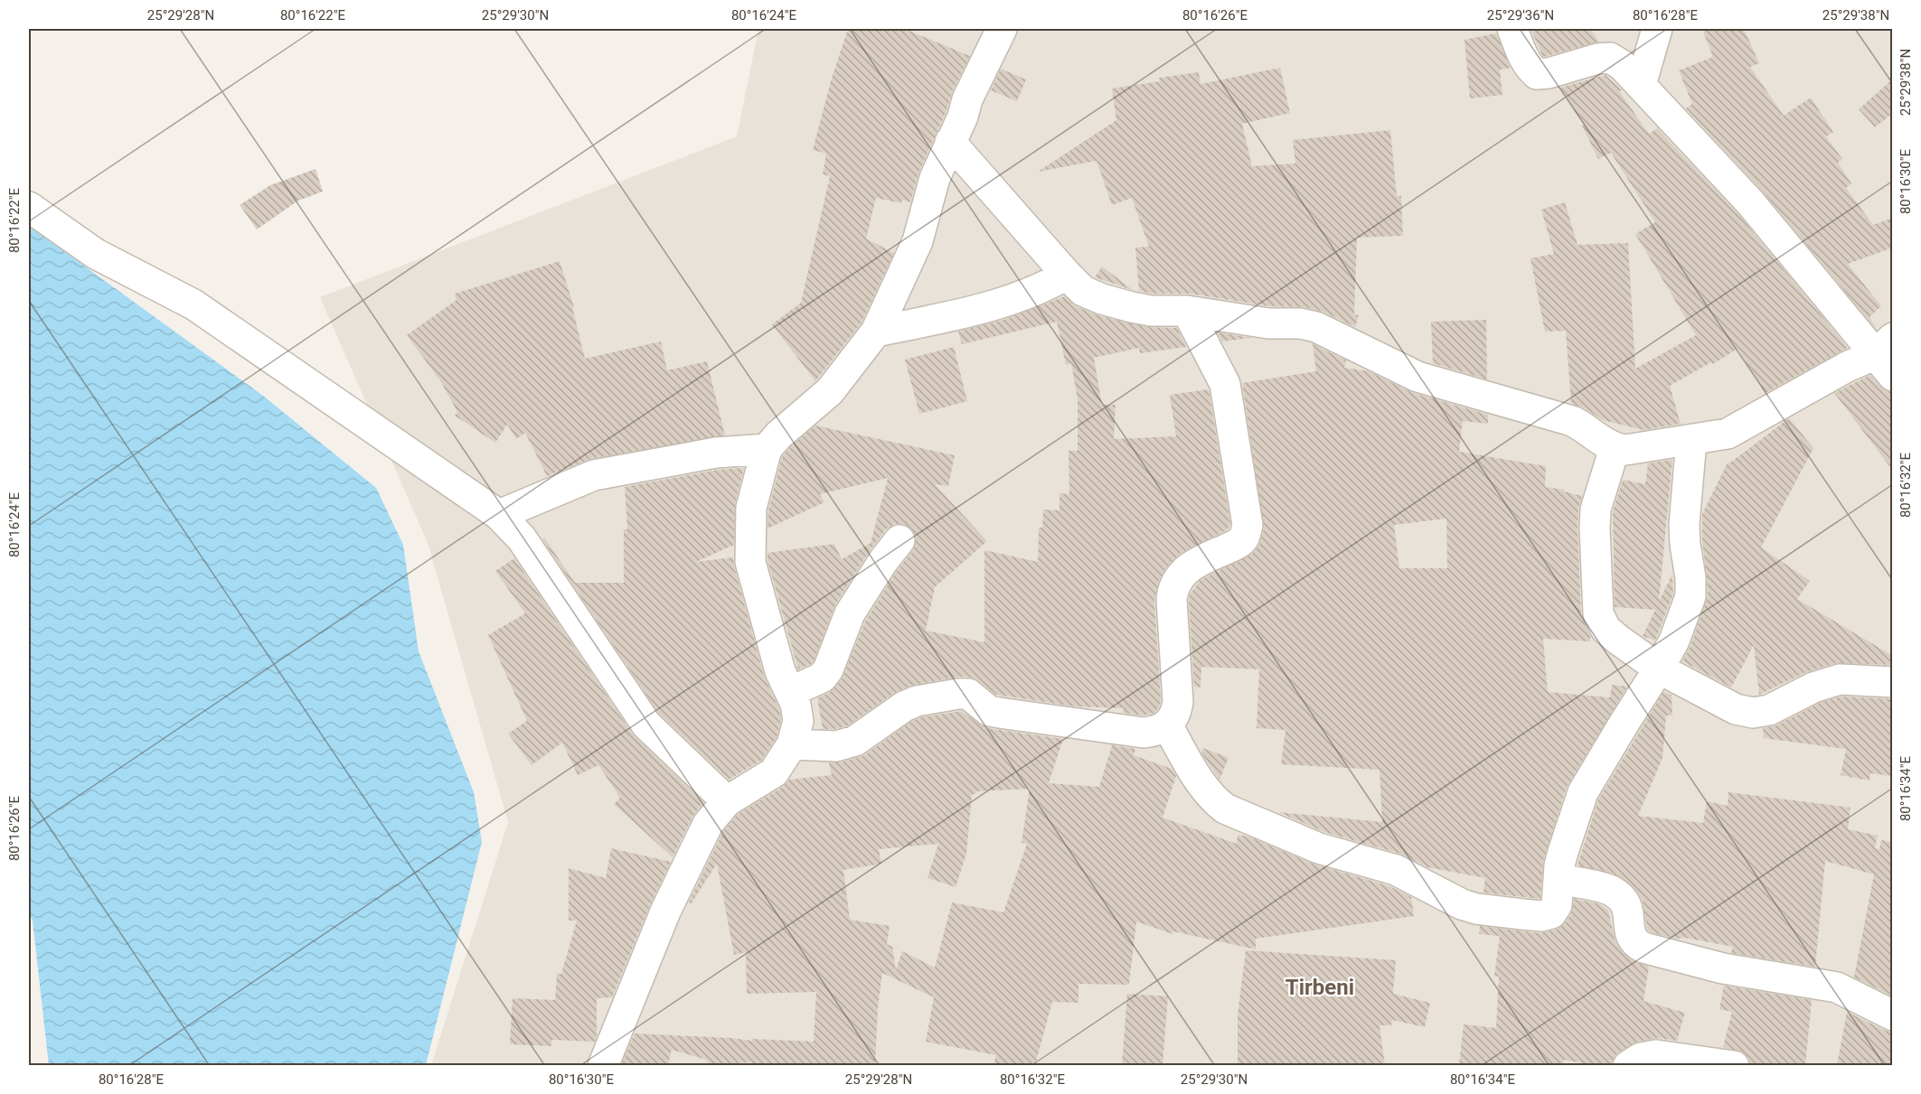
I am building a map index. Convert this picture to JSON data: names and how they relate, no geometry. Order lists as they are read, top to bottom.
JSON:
{
  "districts": ["Tirbeni"],
  "coordinates": [
    "25°29'28\"N",
    "80°16'22\"E",
    "25°29'30\"N",
    "80°16'24\"E",
    "80°16'26\"E",
    "25°29'36\"N",
    "80°16'28\"E",
    "25°29'38\"N",
    "80°16'30\"E",
    "80°16'32\"E",
    "80°16'34\"E"
  ]
}
